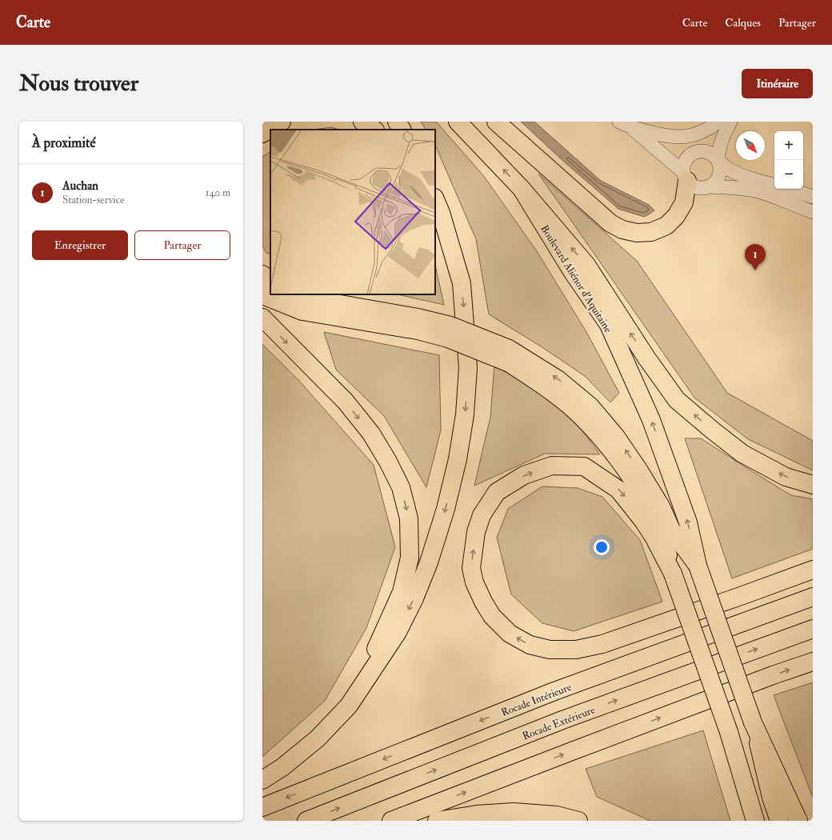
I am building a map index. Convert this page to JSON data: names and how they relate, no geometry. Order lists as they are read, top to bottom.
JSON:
{
  "streets": {
    "highway": ["Boulevard Aliénor d'Aquitaine", "Rocade Intérieure", "Rocade Extérieure"]
  },
  "north": "bottom right",
  "page": {
    "header": "Carte",
    "nav": ["Carte", "Calques", "Partager"],
    "buttons": [
      "Itinéraire",
      ["Enregistrer", "Partager"]
    ],
    "title": "Nous trouver",
    "heading": "À proximité",
    "map_buttons": ["+", "−"],
    "list": [
      {
        "mark": "1",
        "name": "Auchan",
        "note": "Station-service",
        "value": "140 m"
      }
    ],
    "pins": "1"
  }
}
